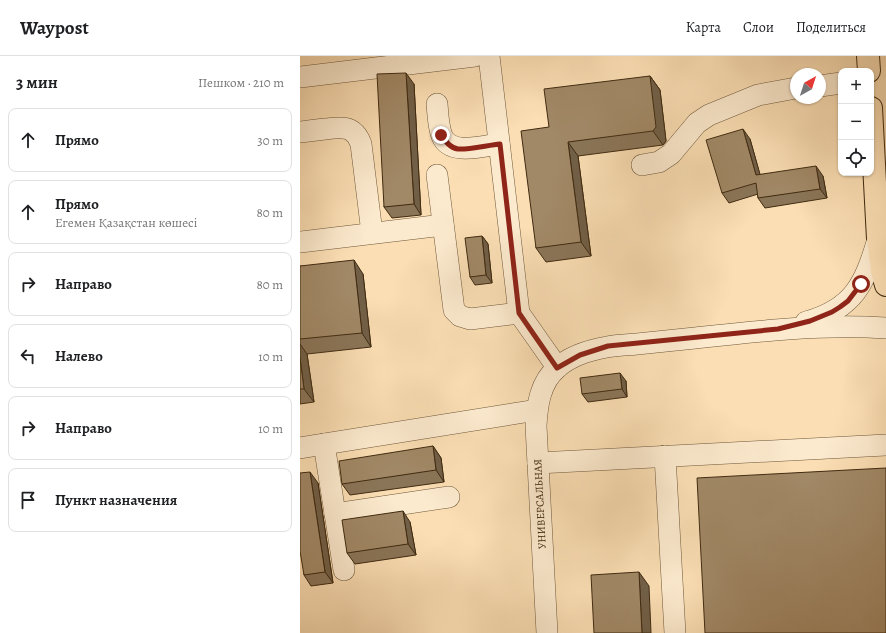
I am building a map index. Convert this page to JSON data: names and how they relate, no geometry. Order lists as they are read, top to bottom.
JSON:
{
  "streets": {
    "street": ["УНИВЕРСАЛЬНАЯ"]
  },
  "north": "top right",
  "page": {
    "header": "Waypost",
    "nav": ["Карта", "Слои", "Поделиться"],
    "heading": ["3 мин", "Пешком · 210 m"],
    "map_buttons": ["+", "−"],
    "list": [
      ["Прямо", "30 m"],
      ["Прямо", "Егемен Қазақстан көшесі", "80 m"],
      ["Направо", "80 m"],
      ["Налево", "10 m"],
      ["Направо", "10 m"],
      "Пункт назначения"
    ]
  }
}
